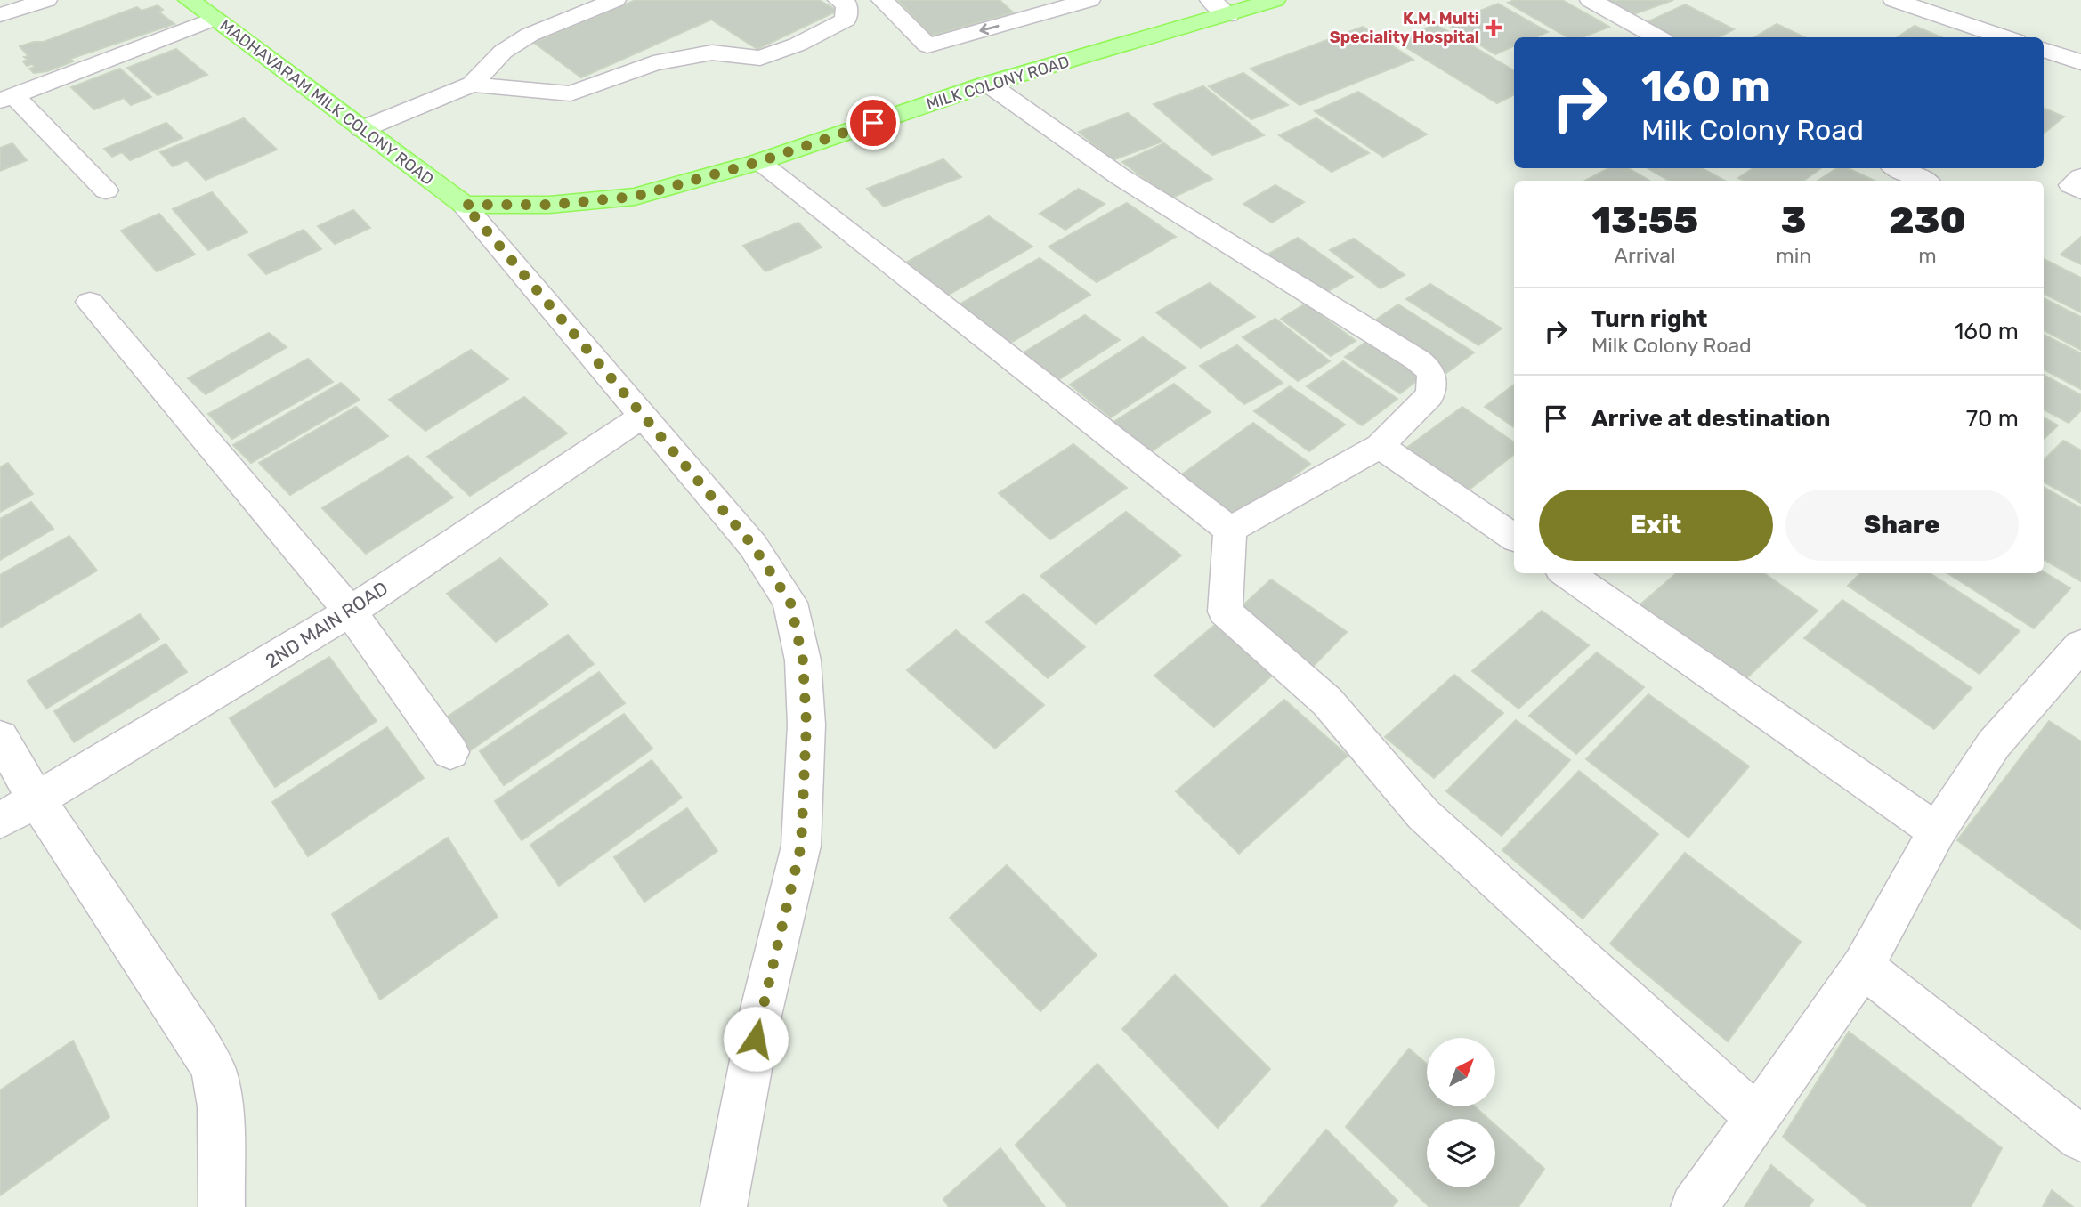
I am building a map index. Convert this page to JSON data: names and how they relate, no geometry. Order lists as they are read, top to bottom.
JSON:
{
  "streets": {
    "main road": ["MILK COLONY ROAD", "MADHAVARAM MILK COLONY ROAD"],
    "street": ["2ND MAIN ROAD"]
  },
  "crossings": [
    ["MILK COLONY ROAD", "MADHAVARAM MILK COLONY ROAD"]
  ],
  "places": {
    "health": ["K.M. Multi Speciality Hospital"]
  },
  "north": "top right",
  "page": {
    "turn": ["160 m", "Milk Colony Road"],
    "eta": [
      "13:55",
      "Arrival",
      "3",
      "min",
      "230",
      "m"
    ],
    "list": [
      {
        "name": "Turn right",
        "note": "Milk Colony Road",
        "value": "160 m"
      },
      {
        "name": "Arrive at destination",
        "value": "70 m"
      }
    ],
    "buttons": ["Exit", "Share"]
  }
}
